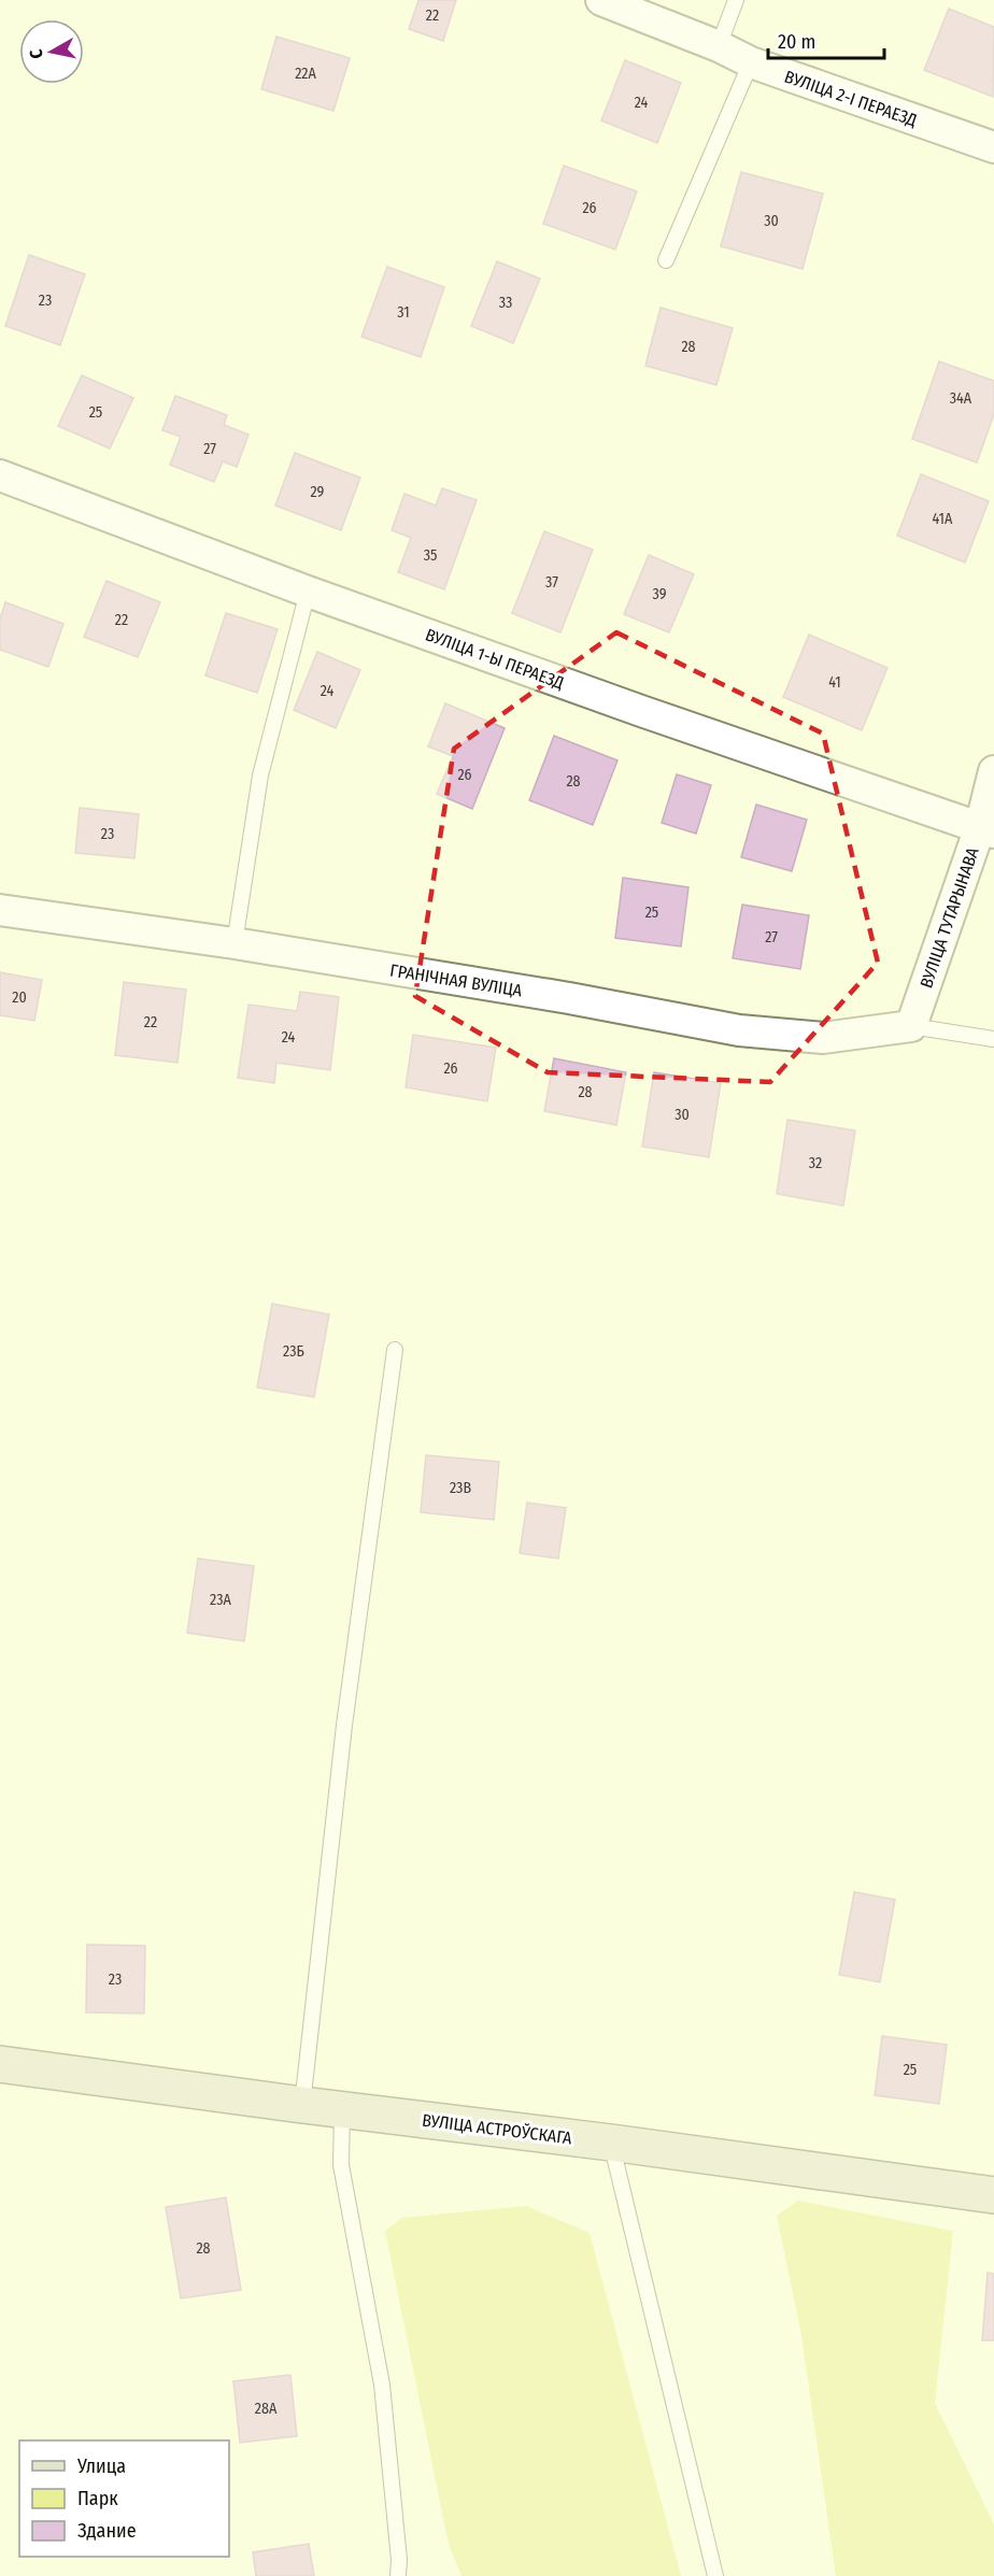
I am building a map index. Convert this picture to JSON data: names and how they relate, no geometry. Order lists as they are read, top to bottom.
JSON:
{
  "streets": {
    "main road": ["ВУЛІЦА АСТРОЎСКАГА"],
    "street": [
      "ВУЛІЦА 2-І ПЕРАЕЗД",
      "ВУЛІЦА 1-Ы ПЕРАЕЗД",
      "ВУЛІЦА ТУТАРЫНАВА",
      "ГРАНІЧНАЯ ВУЛІЦА"
    ]
  },
  "crossings": [
    ["ВУЛІЦА 1-Ы ПЕРАЕЗД", "ВУЛІЦА ТУТАРЫНАВА"],
    ["ВУЛІЦА ТУТАРЫНАВА", "ГРАНІЧНАЯ ВУЛІЦА"]
  ],
  "house_numbers": [
    "22",
    "22А",
    "24",
    "26",
    "30",
    "23",
    "33",
    "31",
    "28",
    "34А",
    "25",
    "27",
    "29",
    "41А",
    "35",
    "37",
    "39",
    "22",
    "41",
    "24",
    "26",
    "28",
    "23",
    "25",
    "27",
    "20",
    "22",
    "24",
    "26",
    "28",
    "30",
    "32",
    "23Б",
    "23В",
    "23А",
    "23",
    "25",
    "28",
    "28А"
  ],
  "legend": ["Улица", "Парк", "Здание"],
  "scale_bar": "20 m",
  "north": "left"
}
